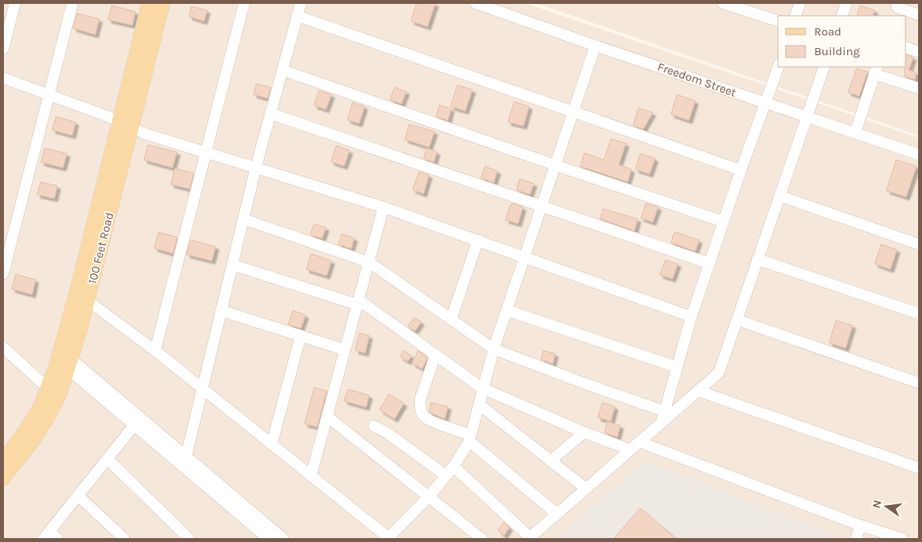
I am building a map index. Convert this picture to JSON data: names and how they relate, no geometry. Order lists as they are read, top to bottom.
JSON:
{
  "streets": {
    "main road": ["100 Feet Road"],
    "street": ["Freedom Street"]
  },
  "legend": ["Road", "Building"],
  "north": "left"
}
